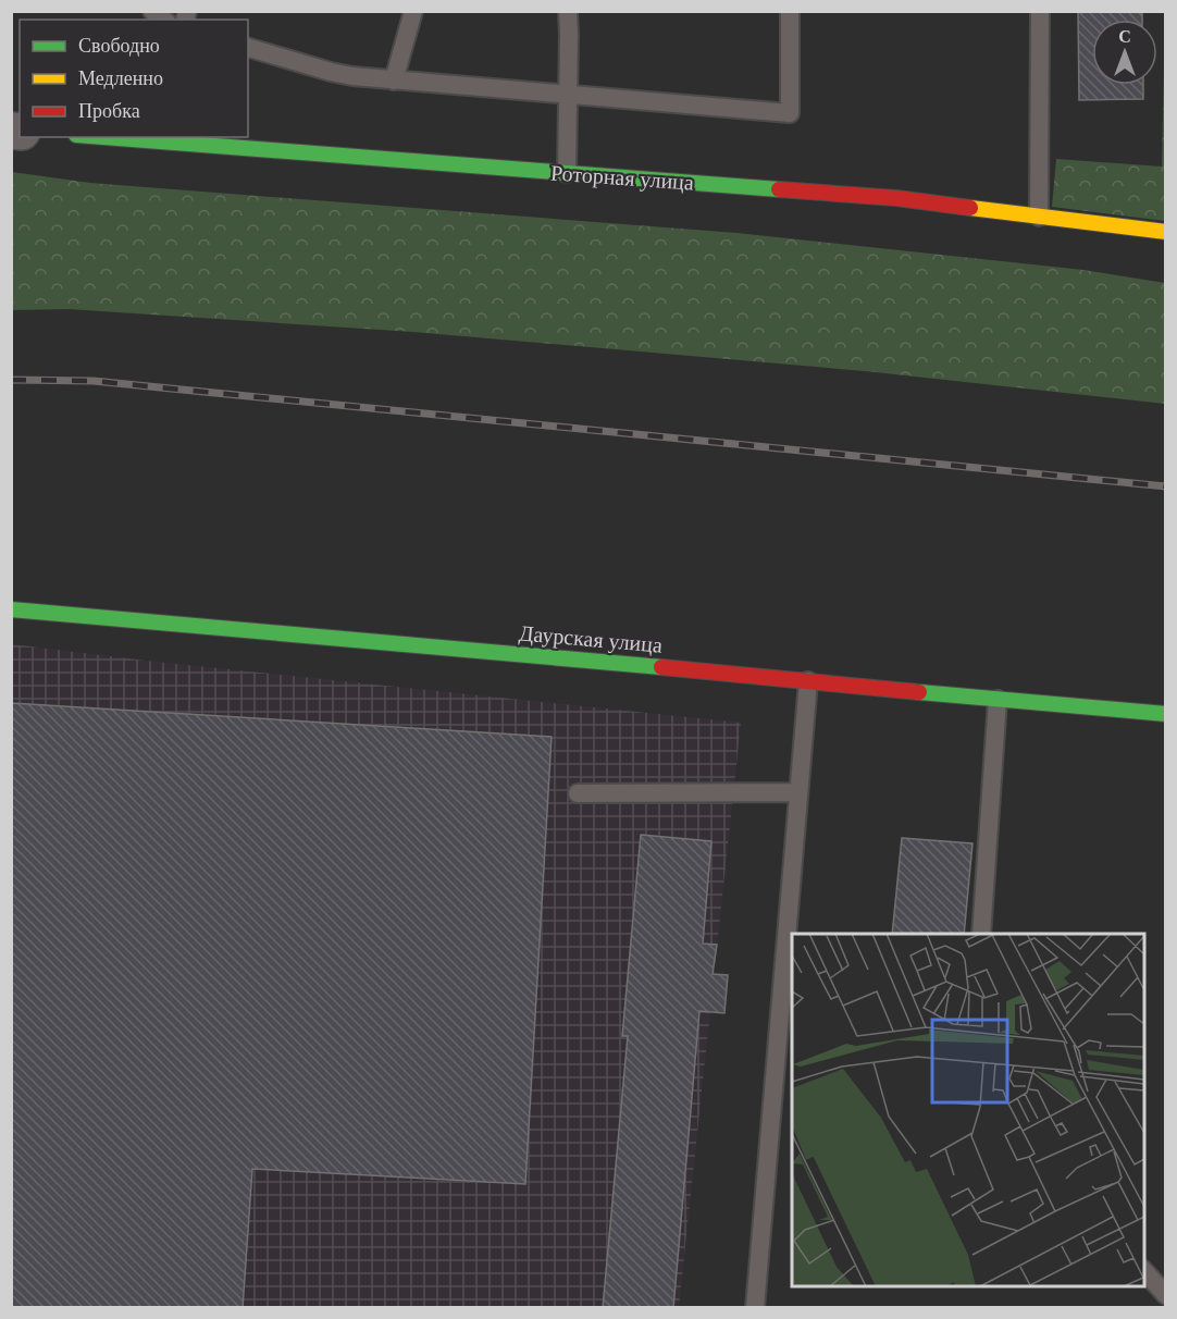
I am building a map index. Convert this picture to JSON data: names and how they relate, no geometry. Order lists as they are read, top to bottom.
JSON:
{
  "streets": {
    "street": ["Роторная улица", "Даурская улица"]
  },
  "legend": ["Свободно", "Медленно", "Пробка"],
  "north": "top"
}
